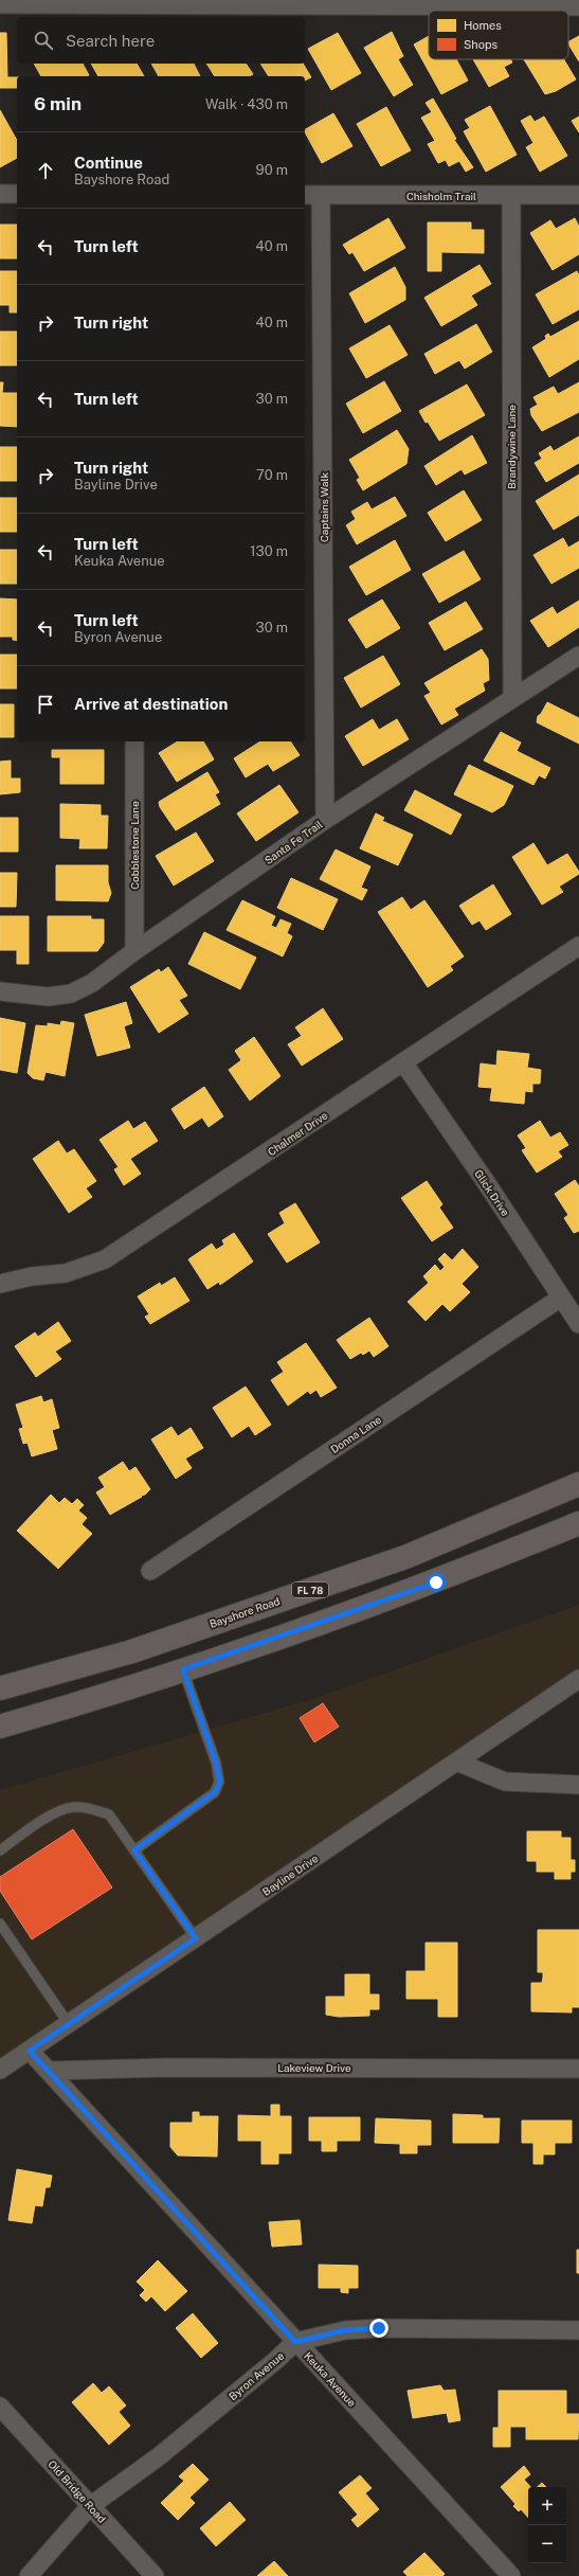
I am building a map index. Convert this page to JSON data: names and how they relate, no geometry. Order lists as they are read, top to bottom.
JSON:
{
  "streets": {
    "main road": ["FL 78", "Bayshore Road"],
    "street": [
      "Chisholm Trail",
      "Brandywine Lane",
      "Captains Walk",
      "Santa Fe Trail",
      "Cobblestone Lane",
      "Chalmer Drive",
      "Glick Drive",
      "Donna Lane",
      "Bayline Drive",
      "Lakeview Drive",
      "Byron Avenue",
      "Keuka Avenue",
      "Old Bridge Road"
    ]
  },
  "crossings": [
    ["Chisholm Trail", "Brandywine Lane"],
    ["Chisholm Trail", "Captains Walk"],
    ["Brandywine Lane", "Santa Fe Trail"],
    ["Captains Walk", "Santa Fe Trail"],
    ["Santa Fe Trail", "Cobblestone Lane"],
    ["Chalmer Drive", "Glick Drive"],
    ["Glick Drive", "Donna Lane"],
    ["Bayline Drive", "Keuka Avenue"],
    ["Lakeview Drive", "Keuka Avenue"],
    ["Byron Avenue", "Keuka Avenue"],
    ["Byron Avenue", "Old Bridge Road"]
  ],
  "legend": ["Homes", "Shops"],
  "page": {
    "search": "Search here",
    "heading": ["6 min", "Walk · 430 m"],
    "list": [
      ["Continue", "Bayshore Road", "90 m"],
      ["Turn left", "40 m"],
      ["Turn right", "40 m"],
      ["Turn left", "30 m"],
      ["Turn right", "Bayline Drive", "70 m"],
      ["Turn left", "Keuka Avenue", "130 m"],
      ["Turn left", "Byron Avenue", "30 m"],
      "Arrive at destination"
    ],
    "map_buttons": ["+", "−"]
  }
}
